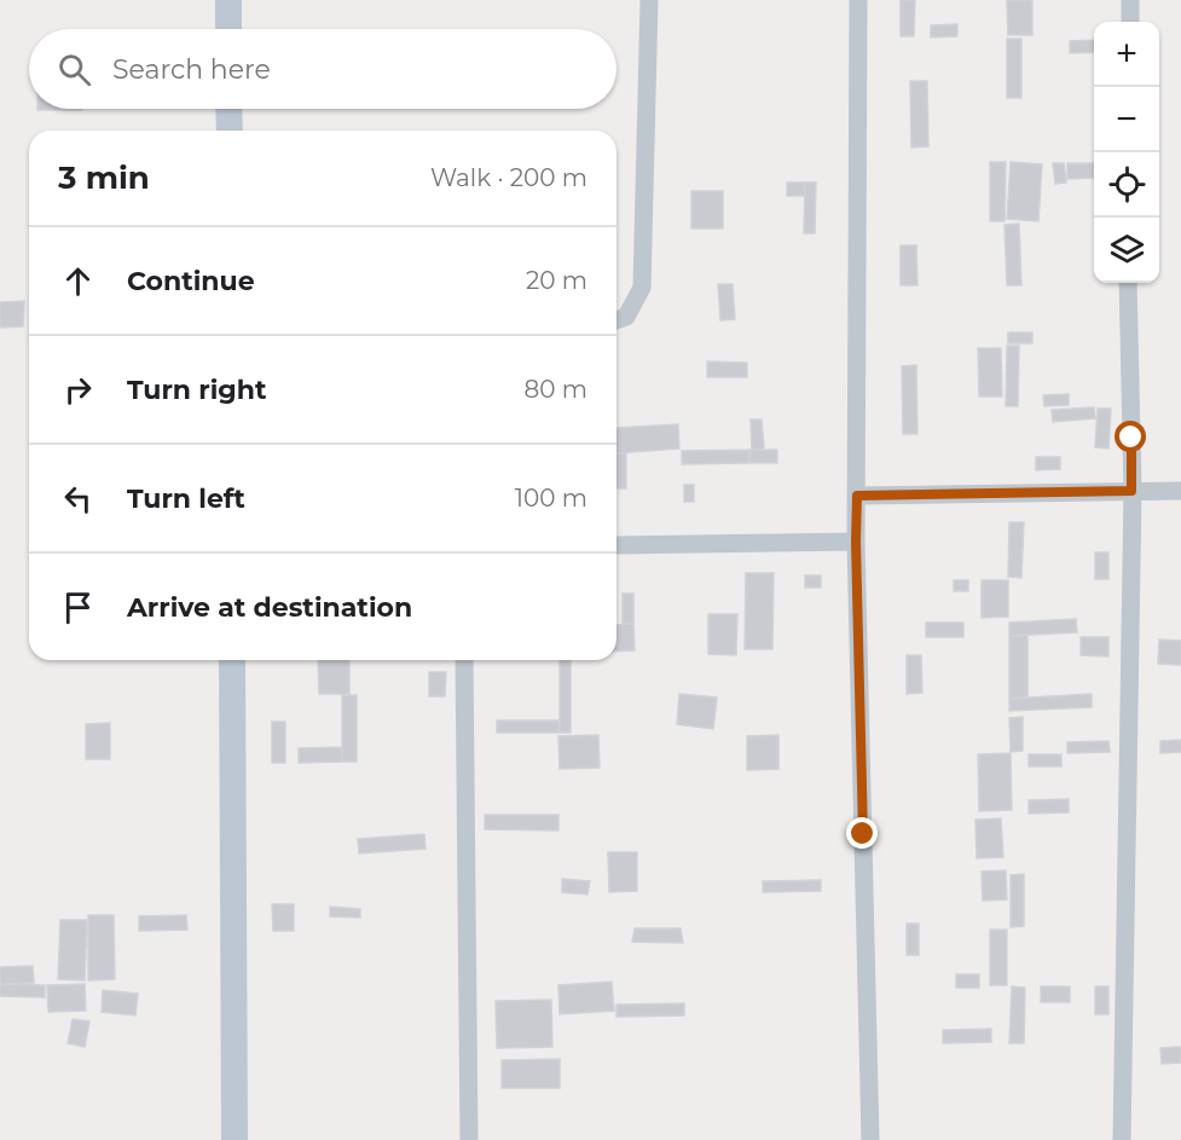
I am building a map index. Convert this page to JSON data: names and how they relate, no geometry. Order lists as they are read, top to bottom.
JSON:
{
  "page": {
    "map_buttons": ["+", "−"],
    "search": "Search here",
    "heading": ["3 min", "Walk · 200 m"],
    "list": [
      ["Continue", "20 m"],
      ["Turn right", "80 m"],
      ["Turn left", "100 m"],
      "Arrive at destination"
    ]
  }
}
